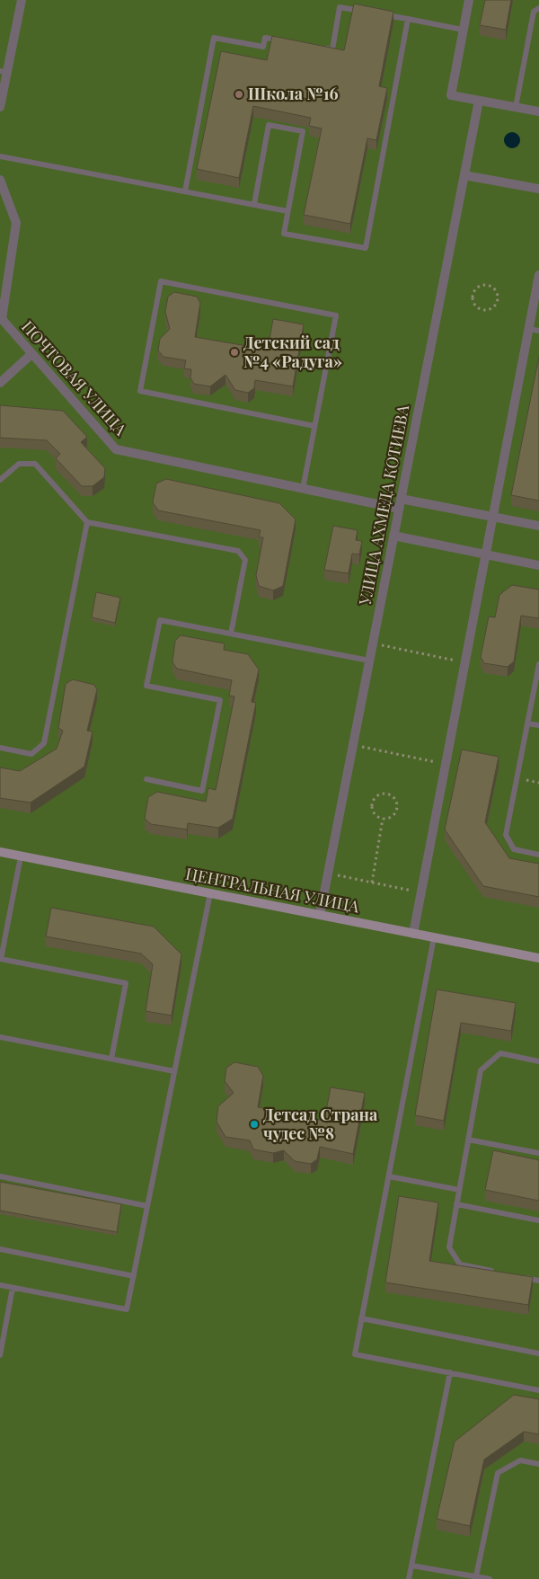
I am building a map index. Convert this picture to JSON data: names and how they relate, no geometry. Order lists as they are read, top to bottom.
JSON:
{
  "streets": {
    "street": ["ПОЧТОВАЯ УЛИЦА", "УЛИЦА АХМЕДА КОТИЕВА", "ЦЕНТРАЛЬНАЯ УЛИЦА"]
  },
  "crossings": [
    ["ПОЧТОВАЯ УЛИЦА", "УЛИЦА АХМЕДА КОТИЕВА"],
    ["УЛИЦА АХМЕДА КОТИЕВА", "ЦЕНТРАЛЬНАЯ УЛИЦА"]
  ],
  "places": ["Школа №16", "Детский сад №4 «Радуга»", "Детсад Страна чудес №8"]
}
